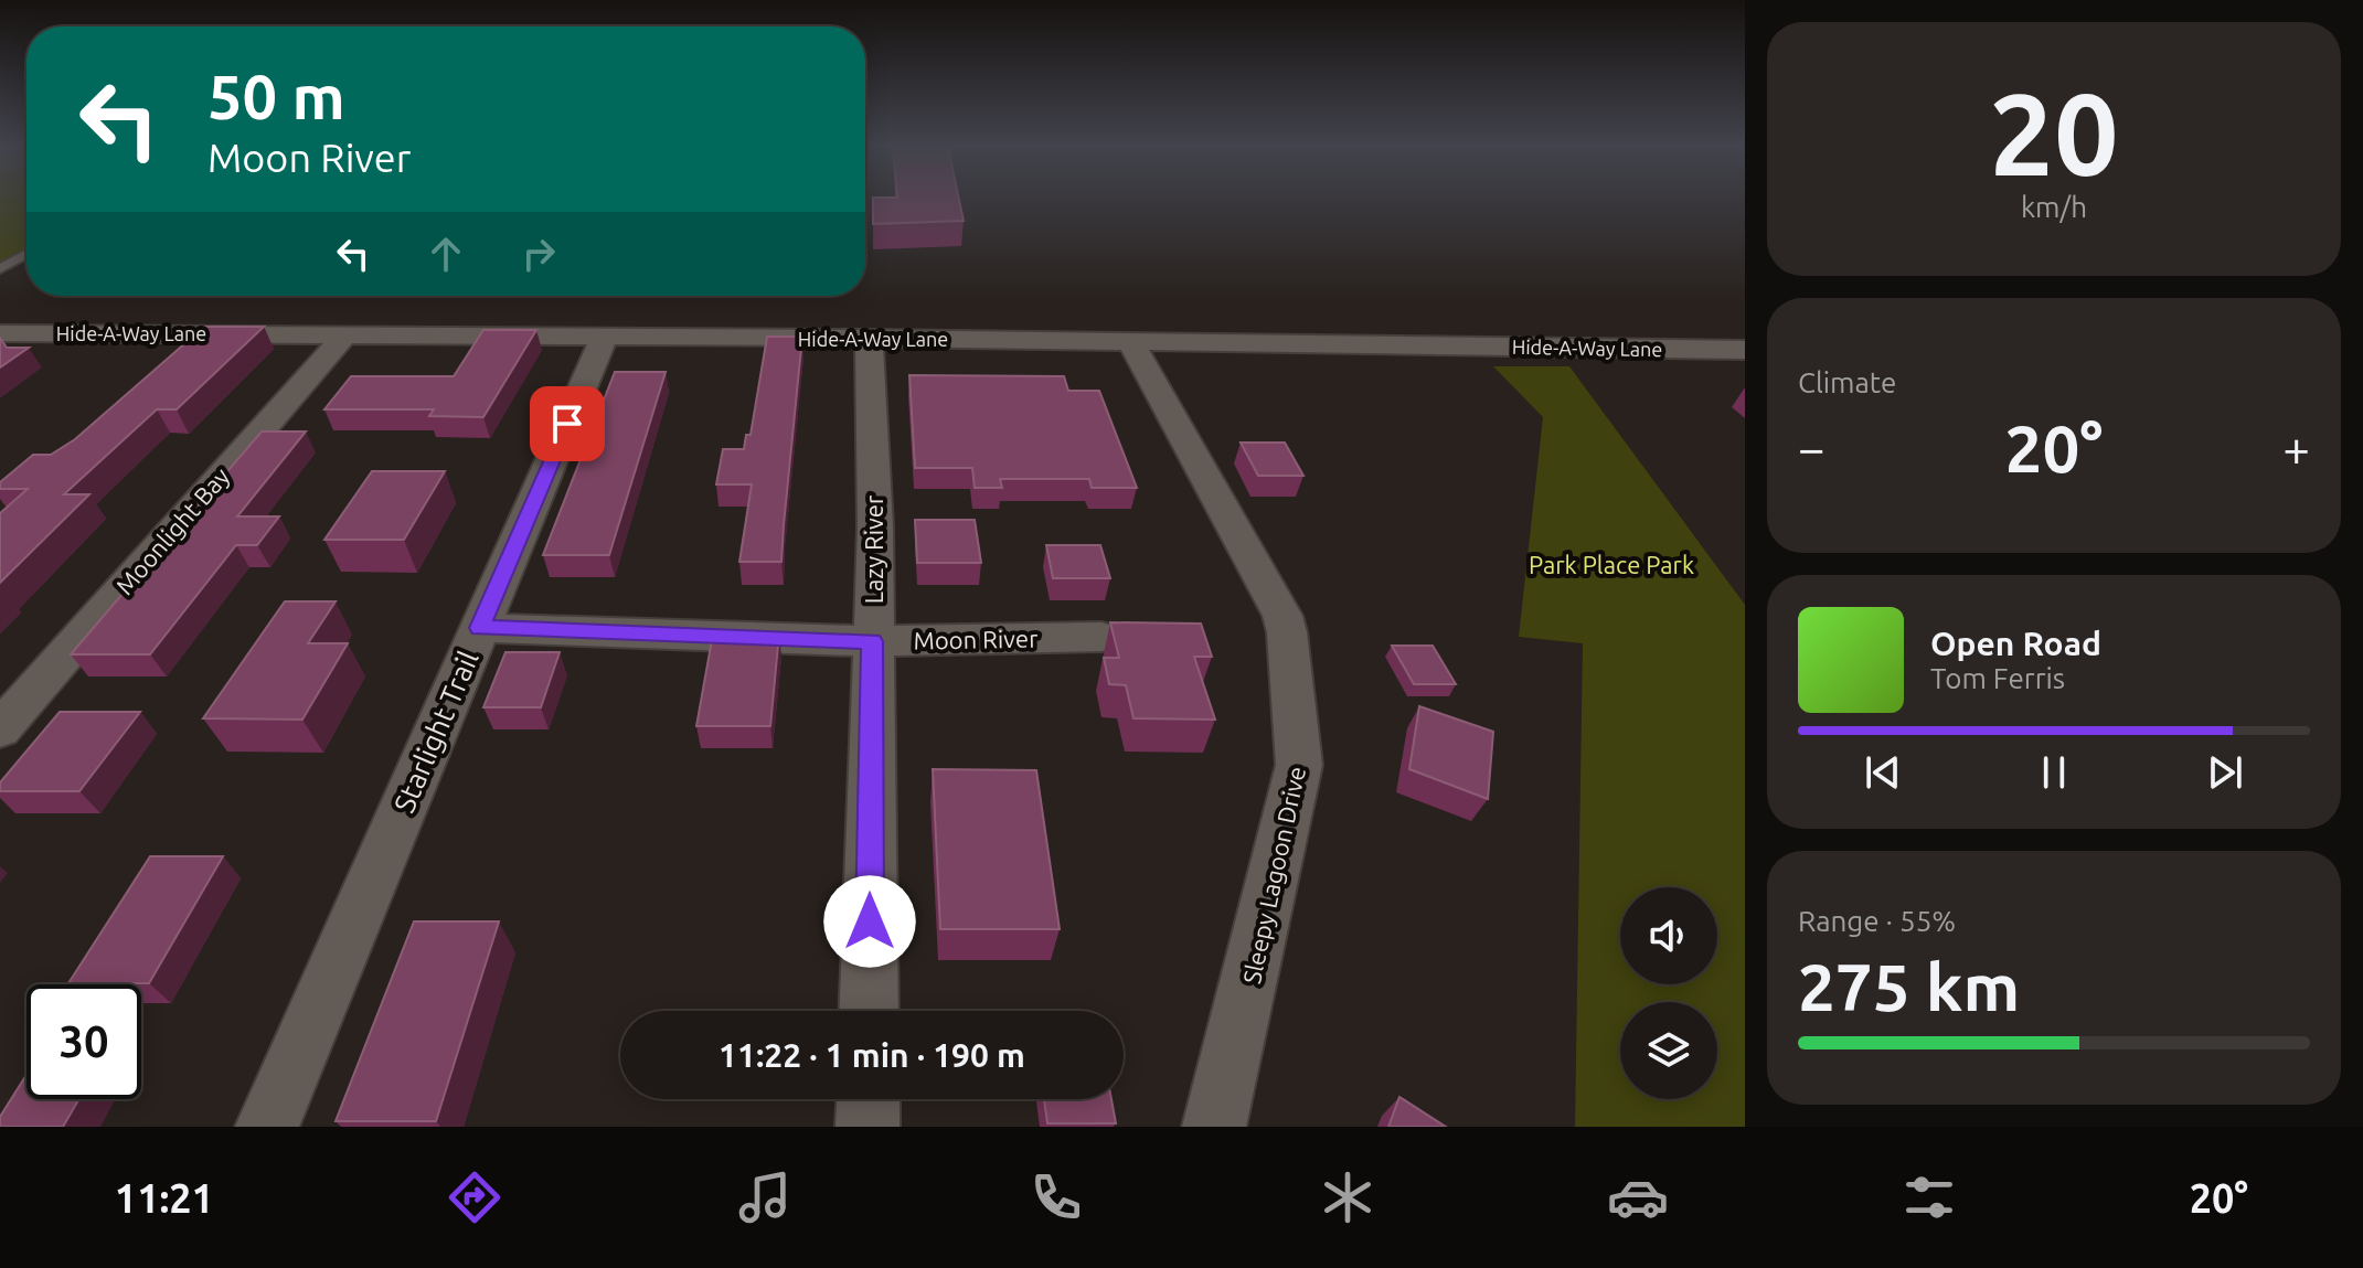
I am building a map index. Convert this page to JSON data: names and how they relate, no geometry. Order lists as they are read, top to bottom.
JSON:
{
  "streets": {
    "street": [
      "Hide-A-Way Lane",
      "Moonlight Bay",
      "Lazy River",
      "Moon River",
      "Starlight Trail",
      "Sleepy Lagoon Drive"
    ]
  },
  "crossings": [
    ["Hide-A-Way Lane", "Moonlight Bay"],
    ["Hide-A-Way Lane", "Lazy River"],
    ["Hide-A-Way Lane", "Starlight Trail"],
    ["Hide-A-Way Lane", "Sleepy Lagoon Drive"],
    ["Lazy River", "Moon River"],
    ["Moon River", "Starlight Trail"]
  ],
  "parks": ["Park Place Park"],
  "page": {
    "tile": [
      ["20", "km/h"],
      "Climate",
      ["Range · 55%", "275 km"]
    ],
    "turn": ["50 m", "Moon River"],
    "heat": ["−", "20°", "+"],
    "song": ["Open Road", "Tom Ferris"],
    "limit": "30",
    "trip": "11:22 · 1 min · 190 m",
    "tabs": ["11:21", "20°"]
  }
}
